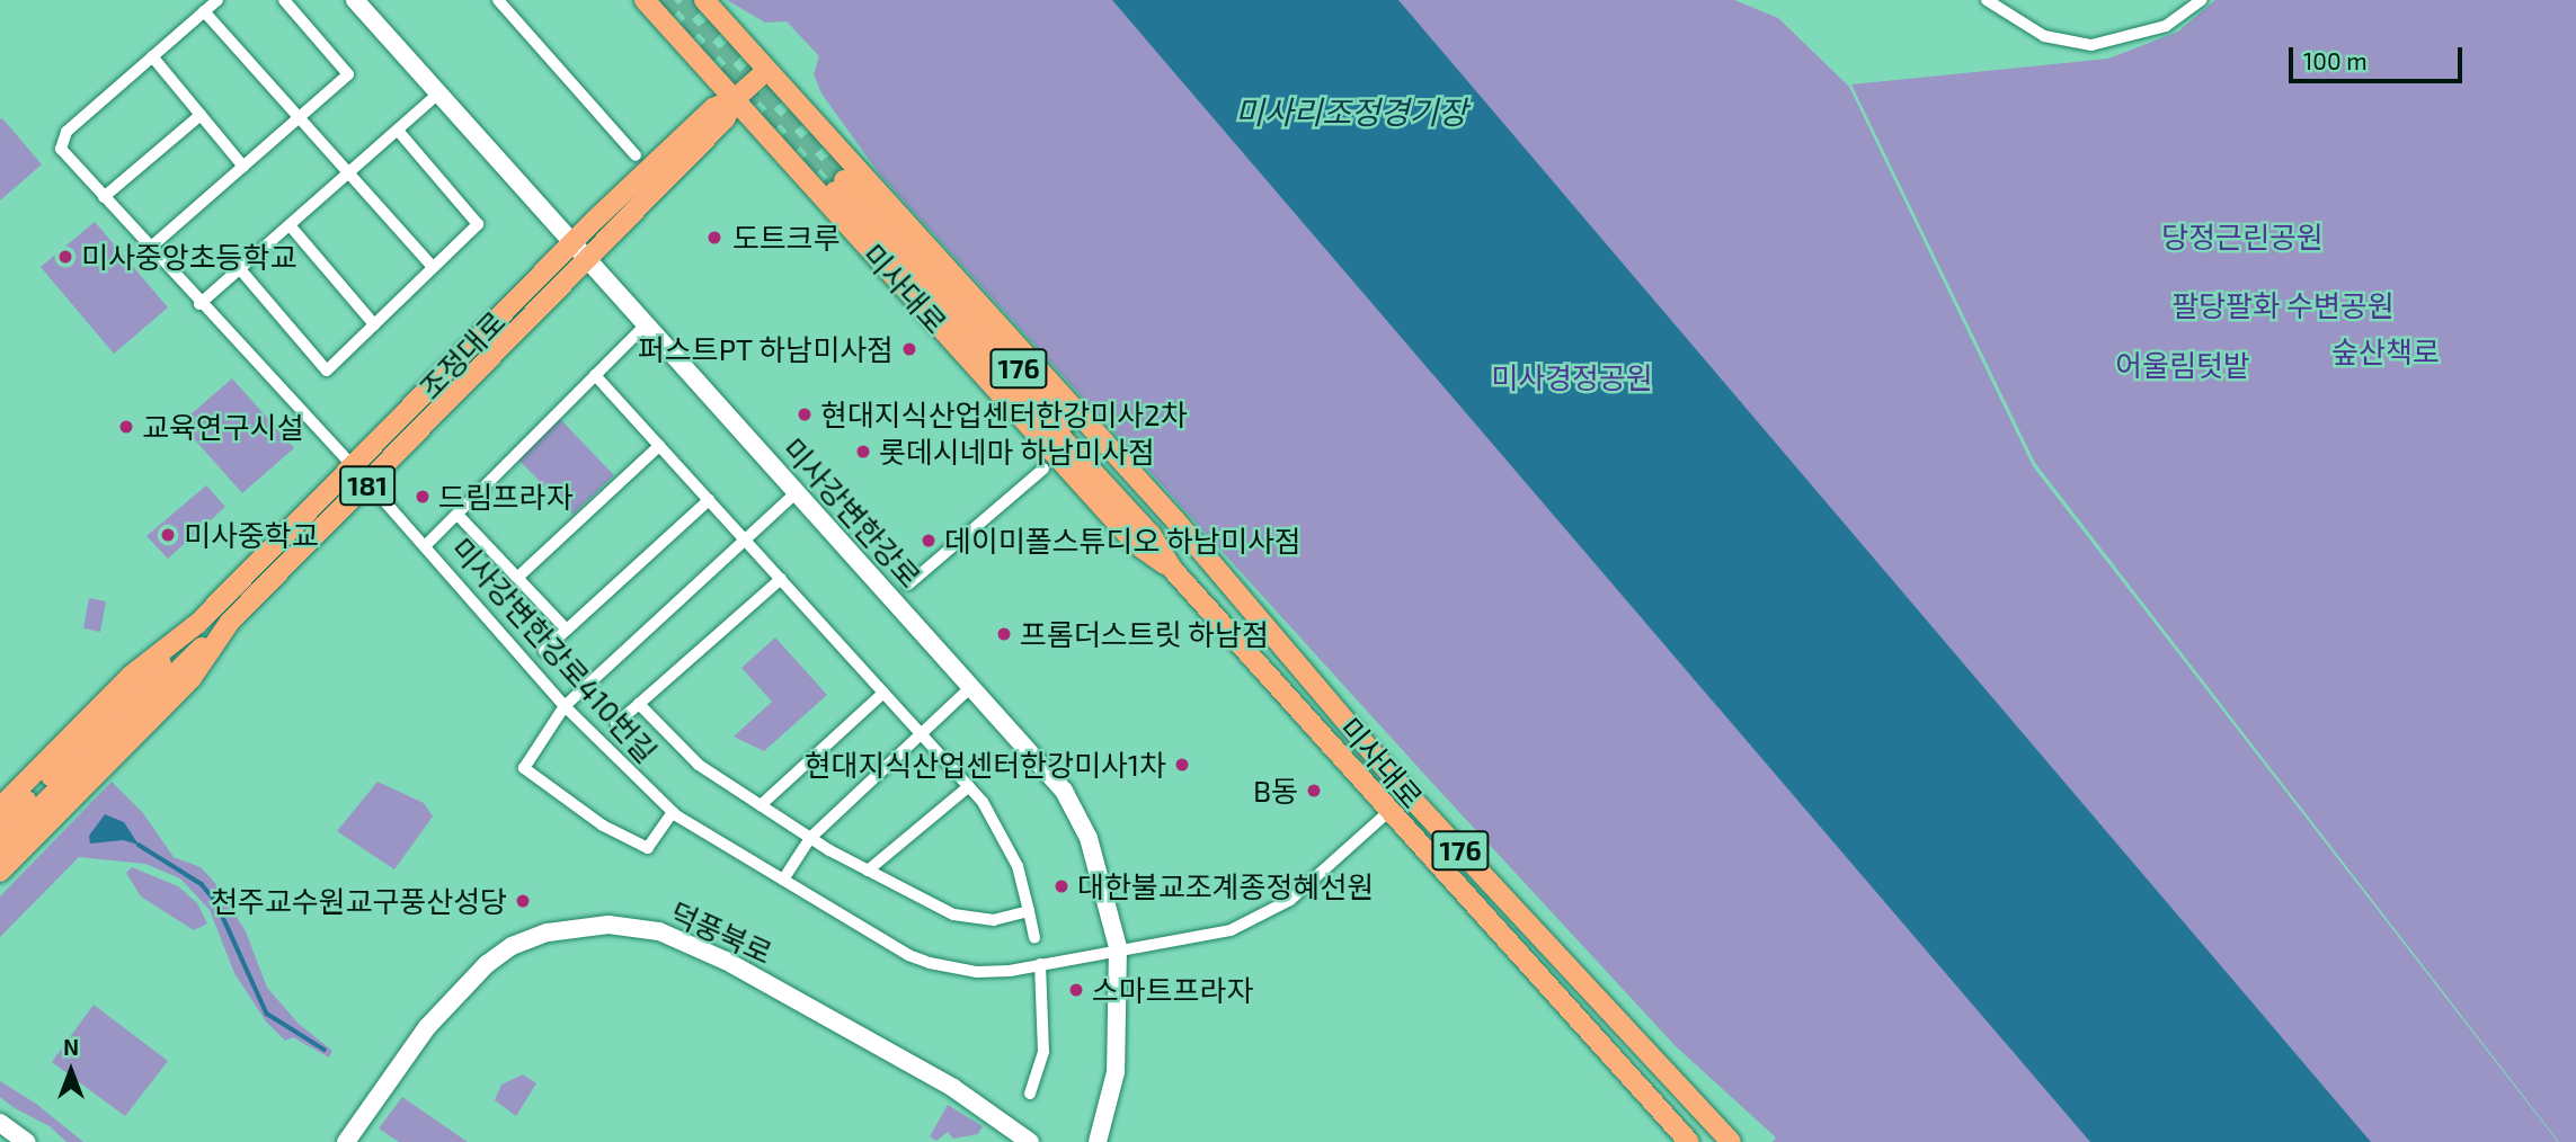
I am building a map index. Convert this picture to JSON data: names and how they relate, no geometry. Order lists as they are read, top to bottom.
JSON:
{
  "streets": {
    "main road": [
      "미사대로",
      "조정대로",
      "176",
      "181"
    ],
    "street": ["미사강변한강로", "미사강변한강로410번길", "덕풍북로"]
  },
  "crossings": [
    ["미사대로", "조정대로"],
    ["미사대로", "미사강변한강로410번길"],
    ["조정대로", "미사강변한강로"],
    ["조정대로", "미사강변한강로410번길"],
    ["미사강변한강로", "미사강변한강로410번길"]
  ],
  "water": ["미사리조정경기장"],
  "parks": [
    "당정근린공원",
    "팔당팔화 수변공원",
    "숲산책로",
    "어울림텃밭",
    "미사경정공원"
  ],
  "places": [
    "도트크루",
    "미사중앙초등학교",
    "퍼스트PT 하남미사점",
    "현대지식산업센터한강미사2차",
    "교육연구시설",
    "롯데시네마 하남미사점",
    "드림프라자",
    "미사중학교",
    "데이미폴스튜디오 하남미사점",
    "프롬더스트릿 하남점",
    "현대지식산업센터한강미사1차",
    "B동",
    "대한불교조계종정혜선원",
    "천주교수원교구풍산성당",
    "스마트프라자"
  ],
  "scale_bar": "100 m",
  "north": "top"
}
